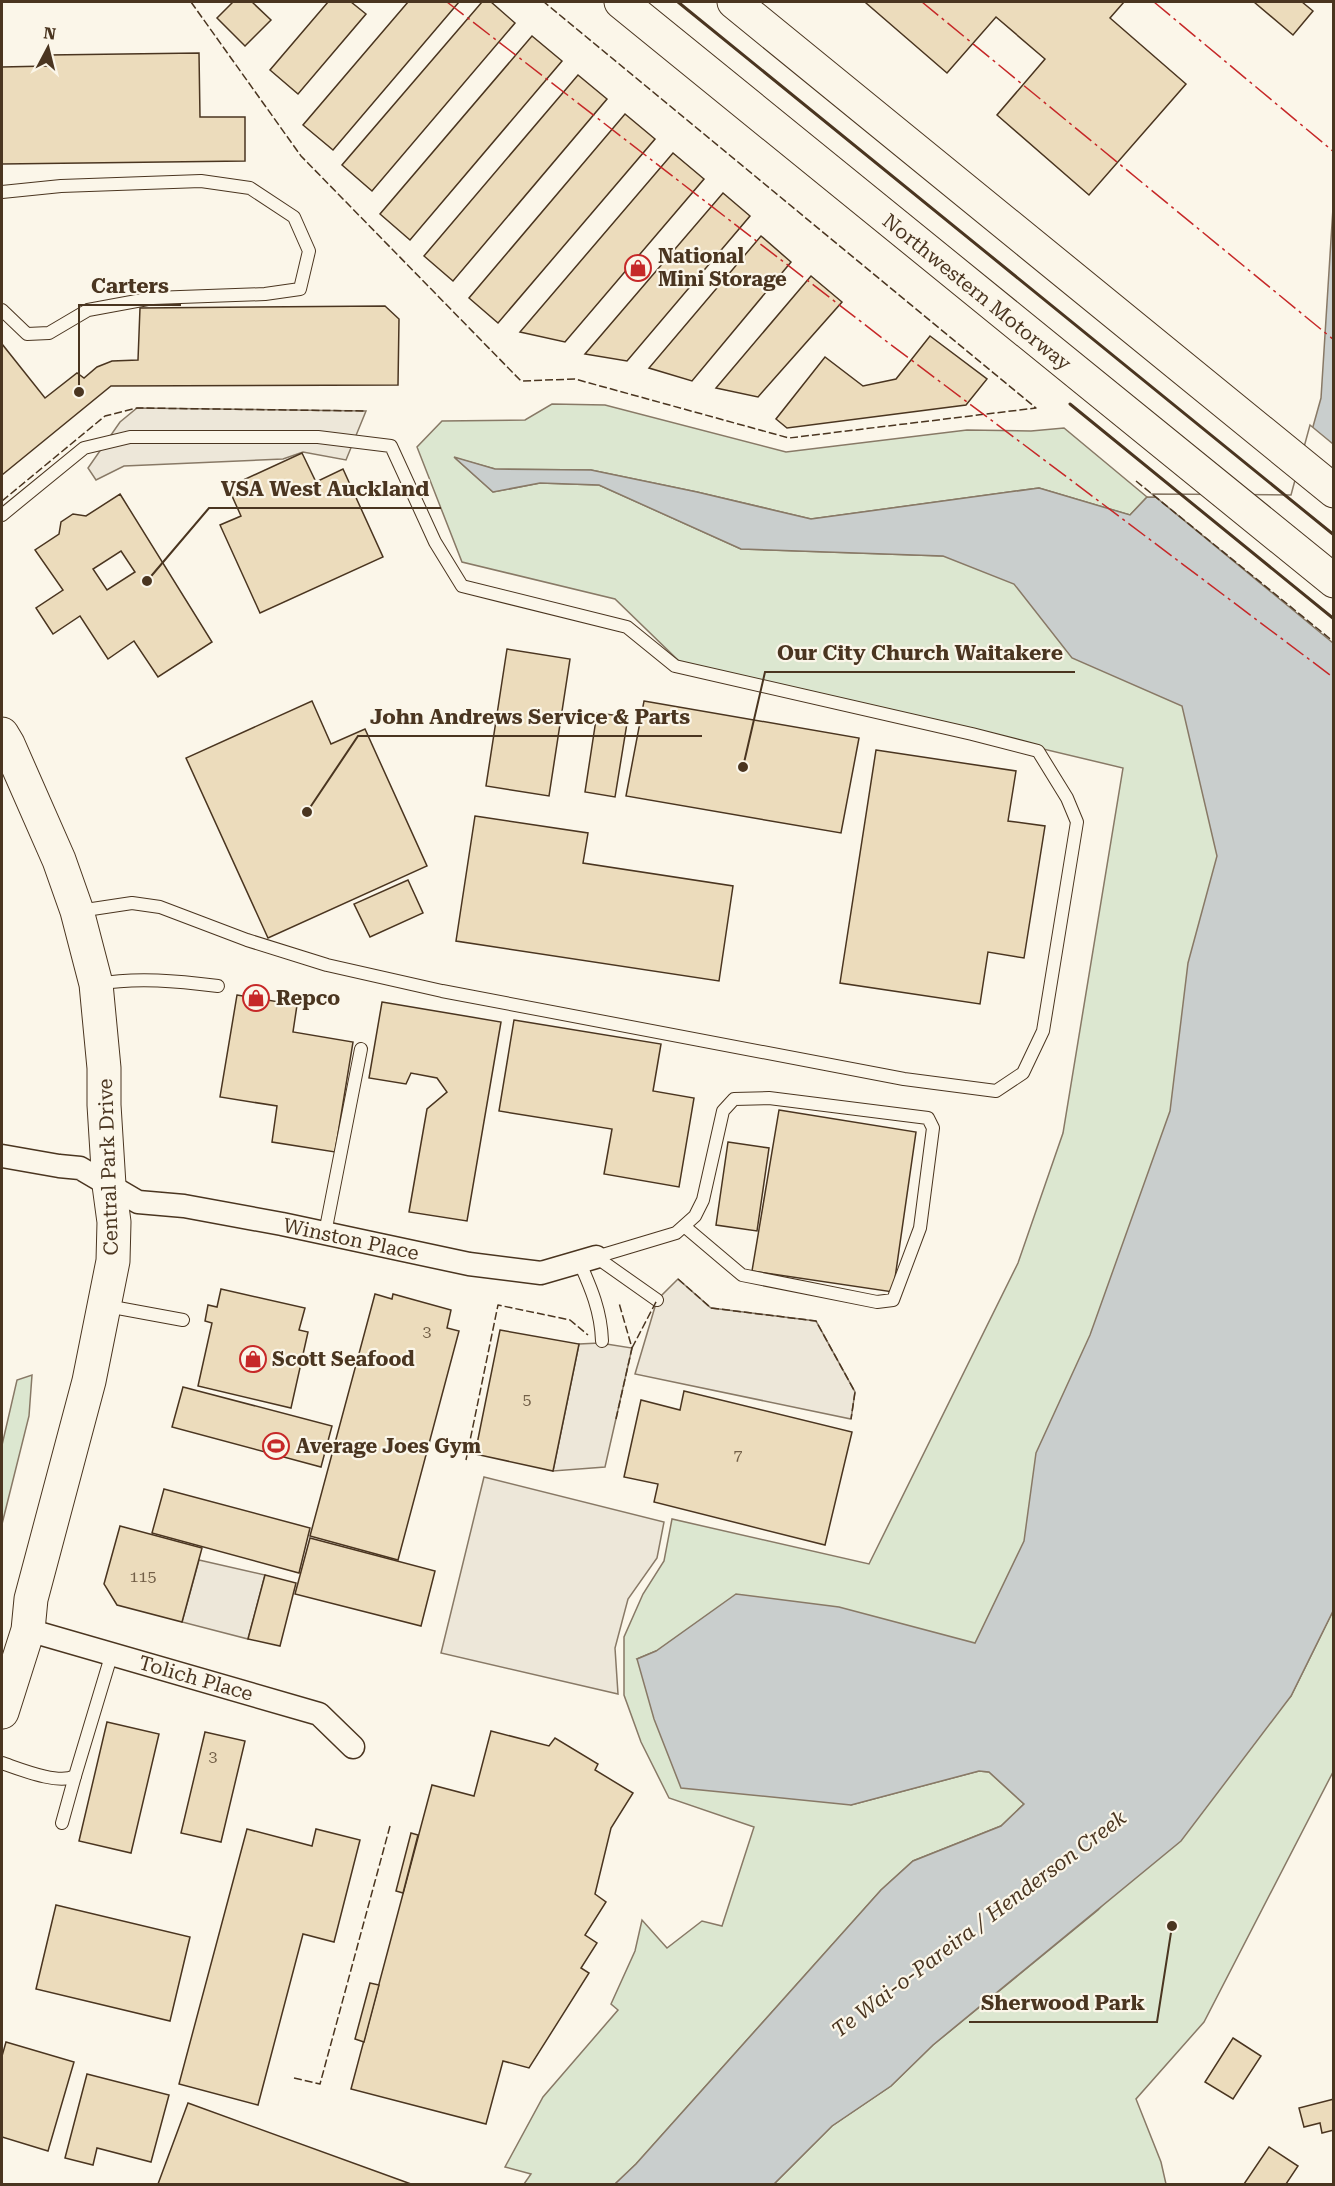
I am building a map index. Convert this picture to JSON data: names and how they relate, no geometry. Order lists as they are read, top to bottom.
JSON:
{
  "streets": {
    "main road": ["Northwestern Motorway", "Central Park Drive"],
    "street": ["Winston Place", "Tolich Place"]
  },
  "crossings": [
    ["Central Park Drive", "Winston Place"],
    ["Central Park Drive", "Tolich Place"]
  ],
  "water": ["Te Wai-o-Pareira / Henderson Creek"],
  "places": {
    "shop": ["National Mini Storage", "Repco", "Scott Seafood"],
    "other": [
      "Carters",
      "VSA West Auckland",
      "Our City Church Waitakere",
      "John Andrews Service & Parts",
      "Sherwood Park"
    ],
    "sports": ["Average Joes Gym"]
  },
  "house_numbers": [
    "3",
    "5",
    "7",
    "115",
    "3"
  ],
  "north": "top"
}
